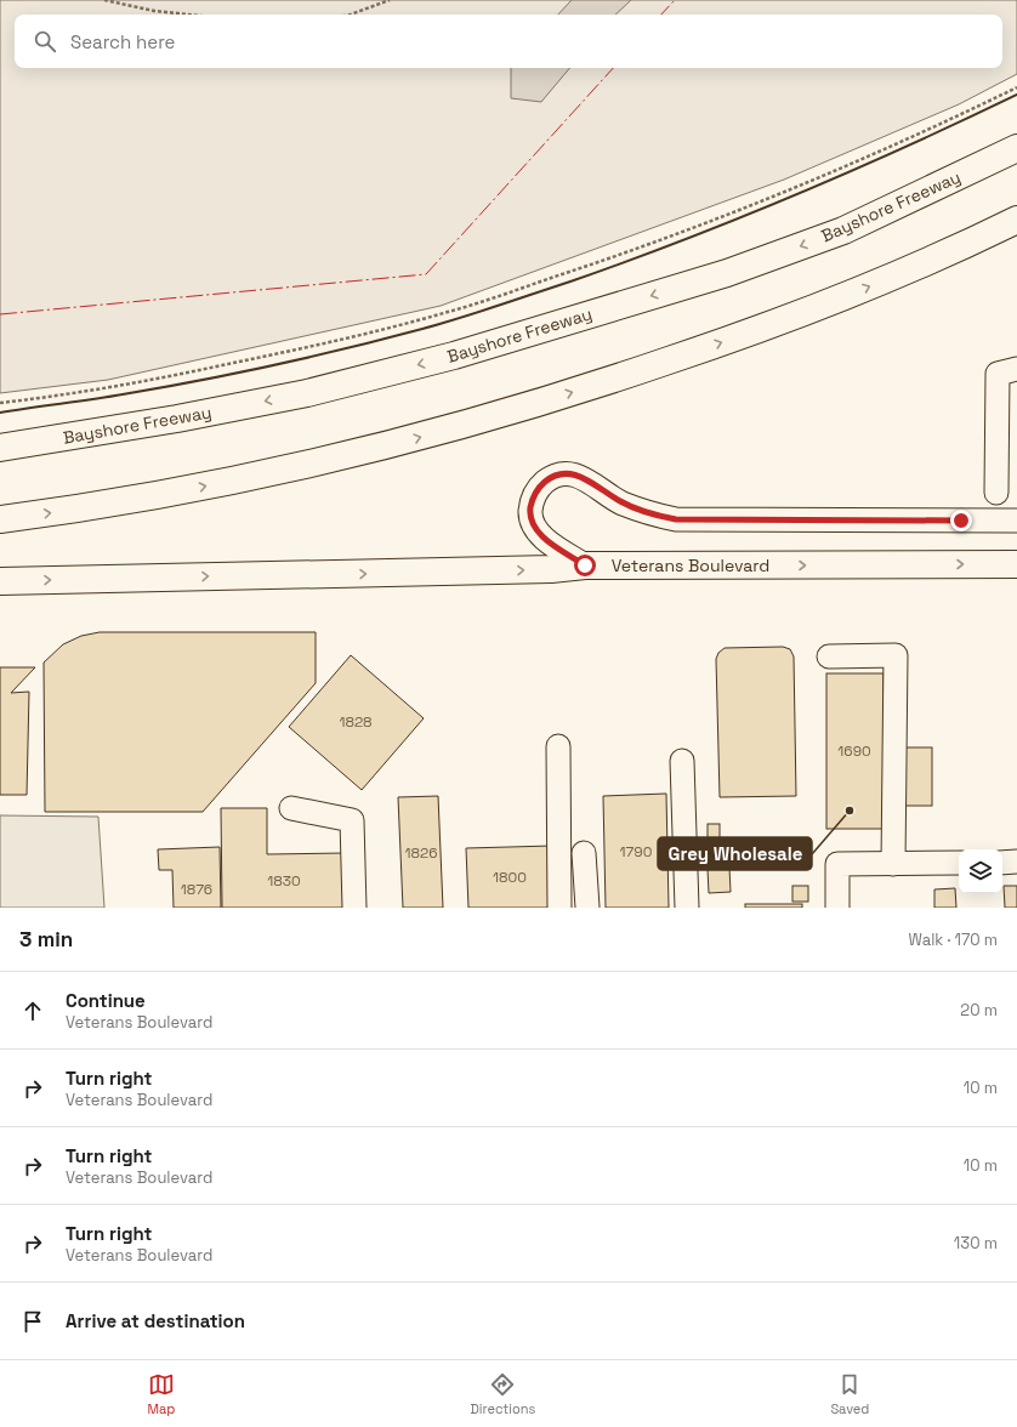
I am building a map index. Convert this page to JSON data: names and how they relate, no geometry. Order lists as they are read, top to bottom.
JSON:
{
  "streets": {
    "main road": ["Bayshore Freeway", "Veterans Boulevard"]
  },
  "places": ["Grey Wholesale"],
  "house_numbers": [
    "1828",
    "1690",
    "1790",
    "1826",
    "1800",
    "1830",
    "1876"
  ],
  "page": {
    "search": "Search here",
    "heading": ["3 min", "Walk · 170 m"],
    "list": [
      ["Continue", "Veterans Boulevard", "20 m"],
      ["Turn right", "Veterans Boulevard", "10 m"],
      ["Turn right", "Veterans Boulevard", "10 m"],
      ["Turn right", "Veterans Boulevard", "130 m"],
      "Arrive at destination"
    ],
    "nav": ["Map", "Directions", "Saved"]
  }
}
